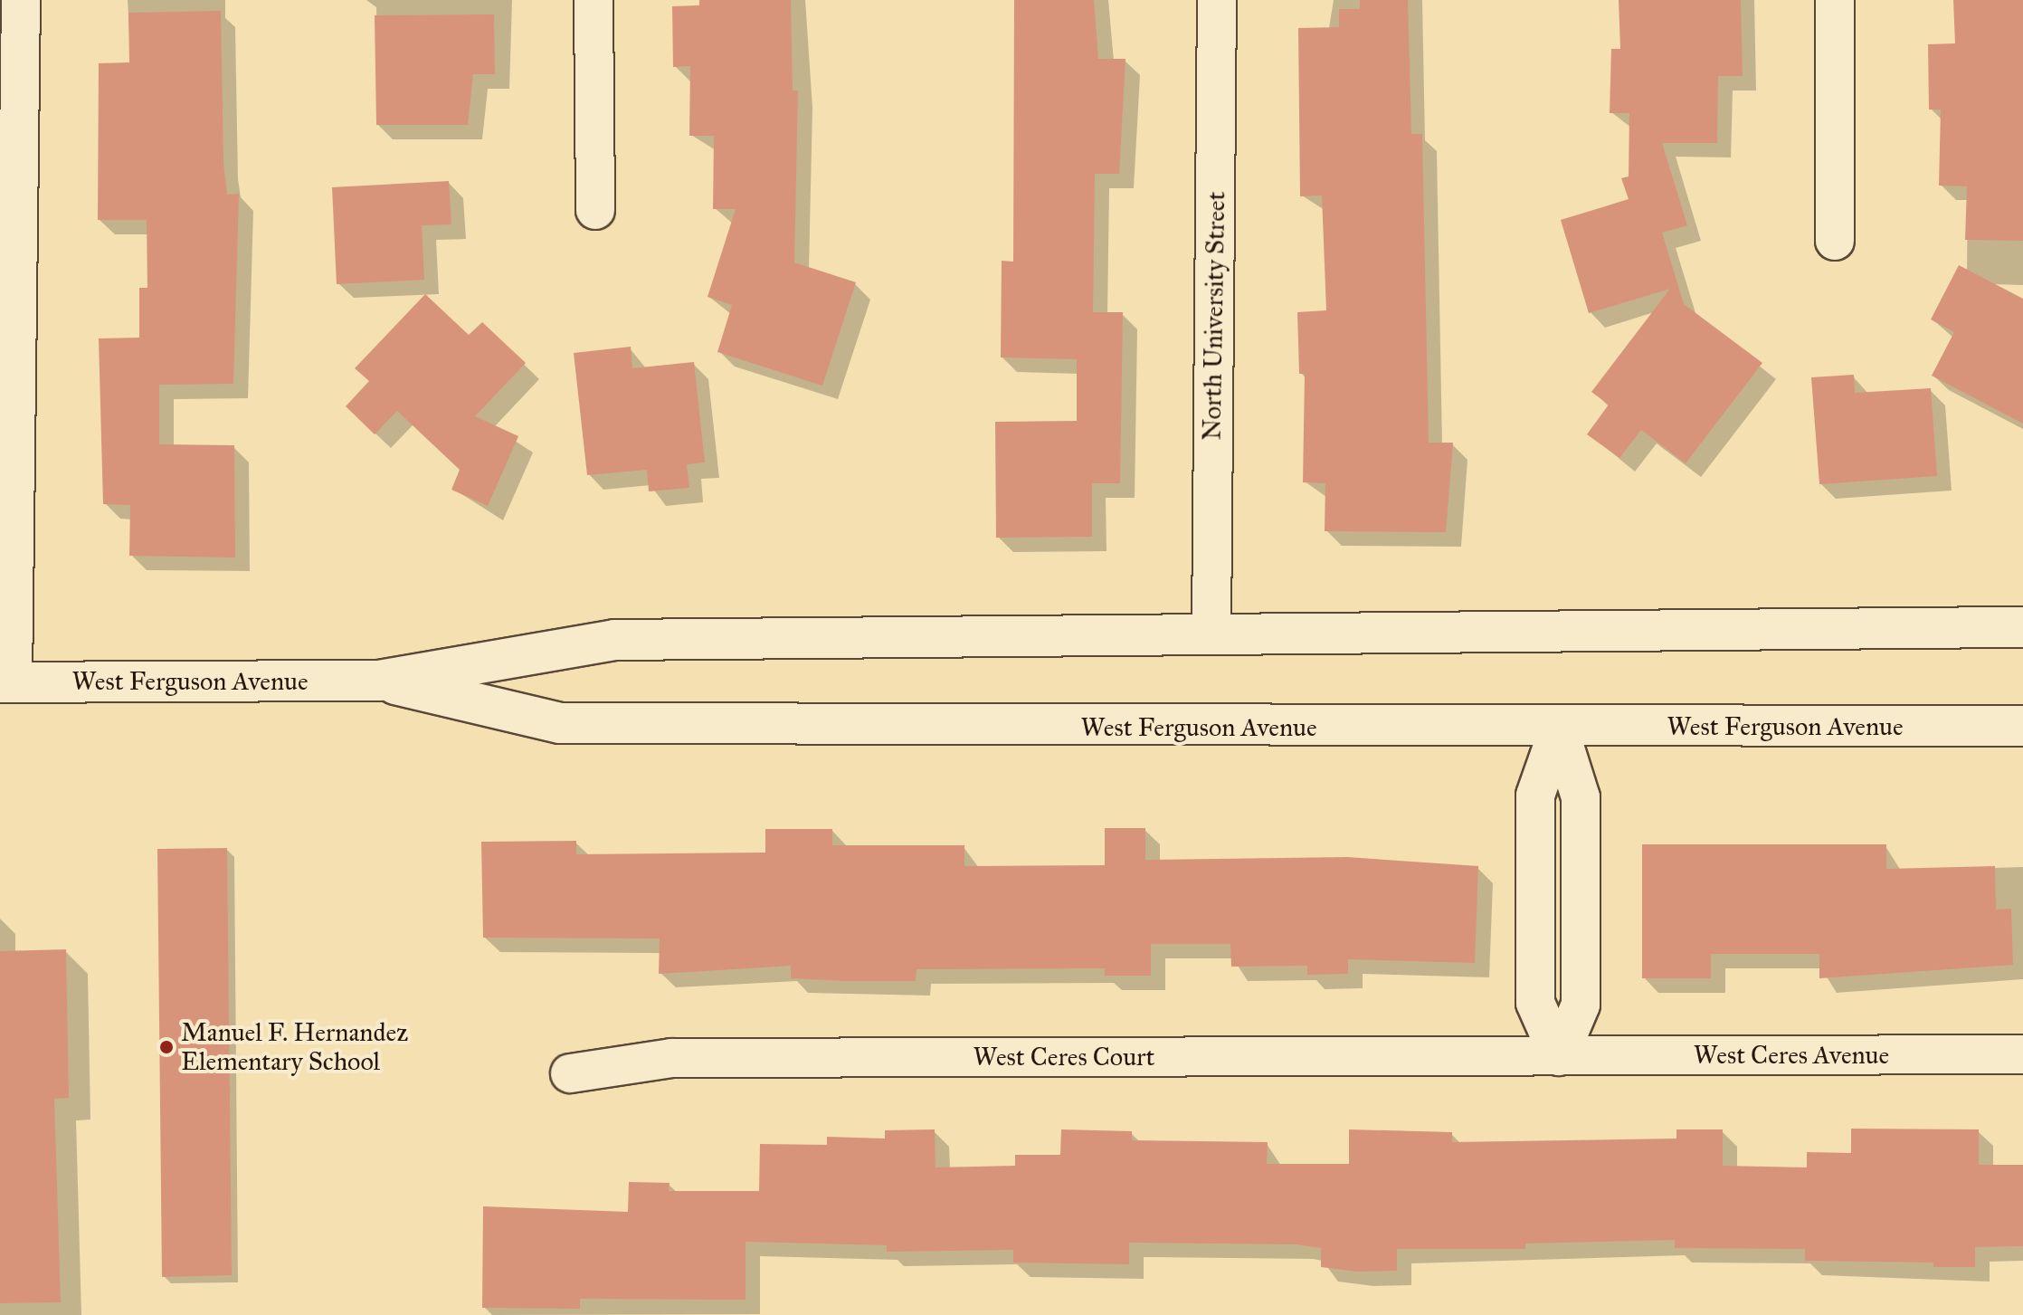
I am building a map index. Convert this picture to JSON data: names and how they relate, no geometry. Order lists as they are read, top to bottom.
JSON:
{
  "streets": {
    "street": [
      "North University Street",
      "West Ferguson Avenue",
      "West Ceres Avenue",
      "West Ceres Court"
    ]
  },
  "crossings": [
    ["North University Street", "West Ferguson Avenue"],
    ["West Ceres Avenue", "West Ceres Court"]
  ],
  "places": ["Manuel F. Hernandez Elementary School"]
}
